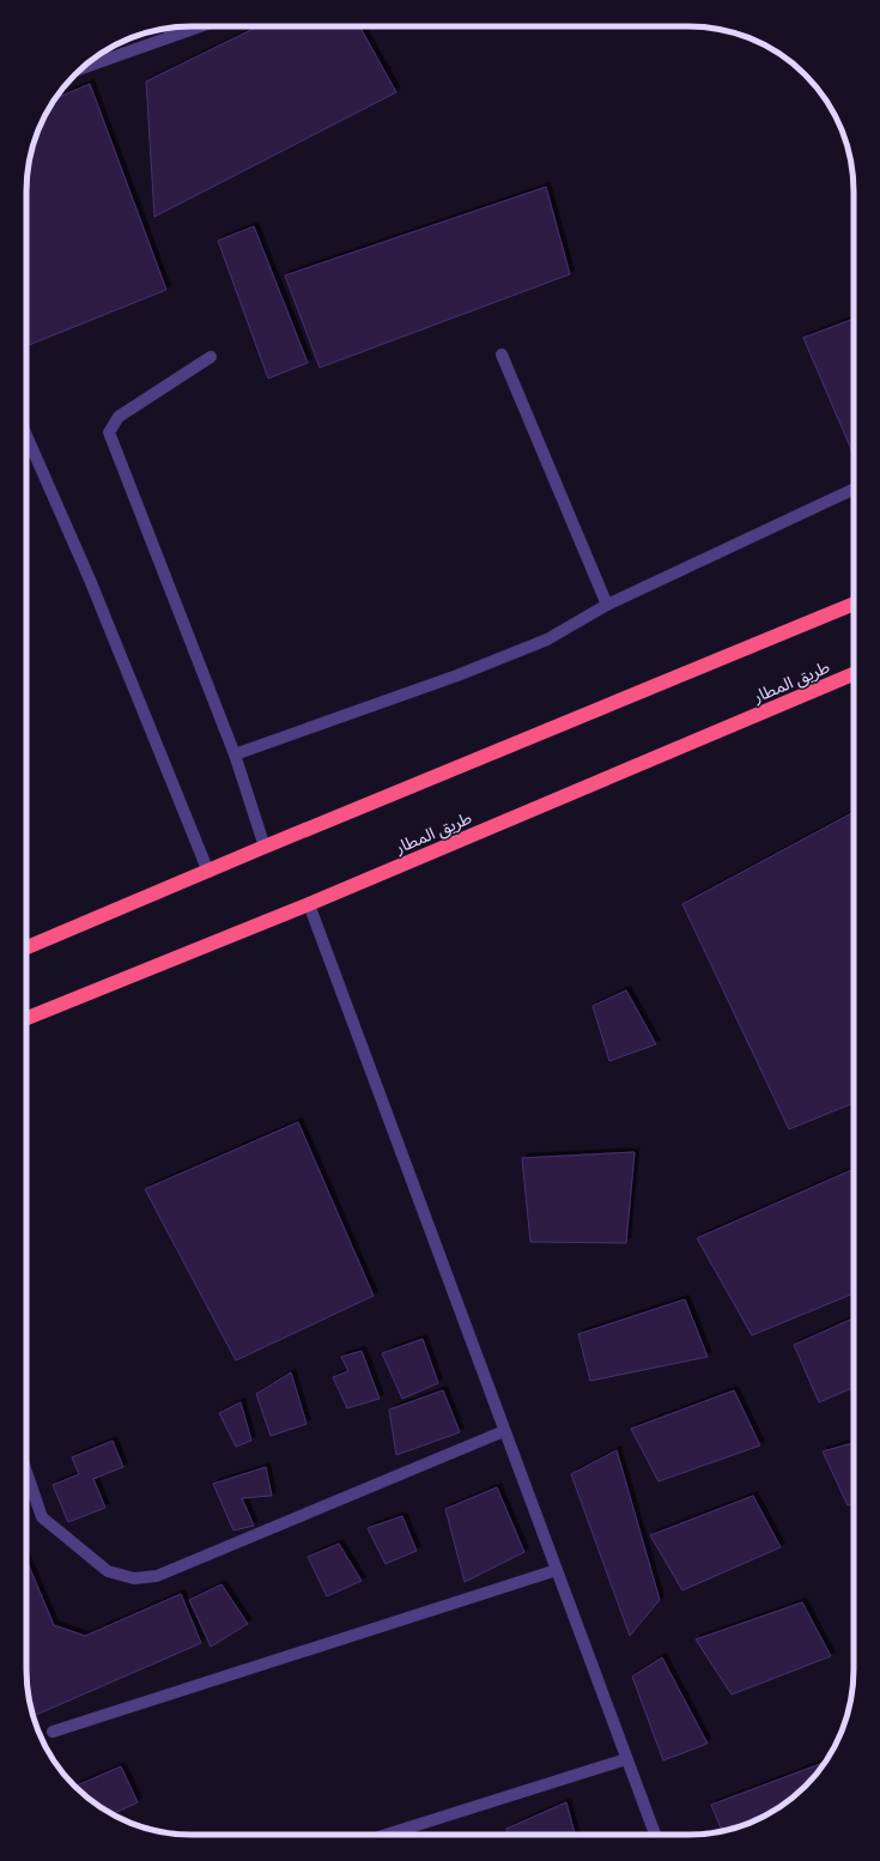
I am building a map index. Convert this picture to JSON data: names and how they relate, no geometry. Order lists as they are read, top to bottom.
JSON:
{
  "streets": {
    "highway": ["طريق المطار"]
  }
}
